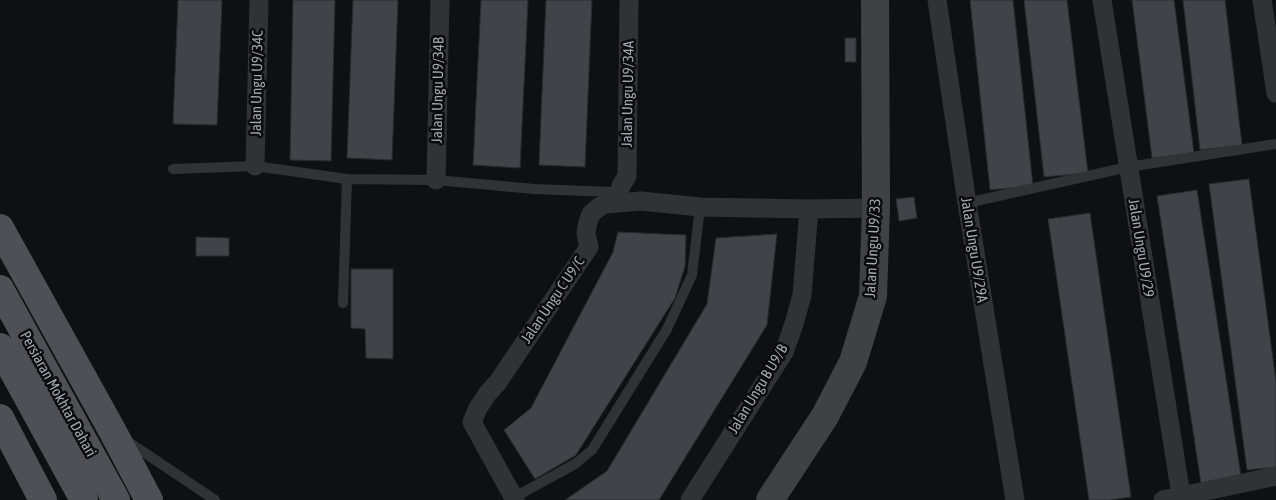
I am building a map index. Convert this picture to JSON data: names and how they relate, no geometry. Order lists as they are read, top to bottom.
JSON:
{
  "streets": {
    "main road": ["Persiaran Mokhtar Dahari"],
    "street": [
      "Jalan Ungu U9/34C",
      "Jalan Ungu U9/34B",
      "Jalan Ungu U9/34A",
      "Jalan Ungu U9/33",
      "Jalan Ungu U9/29",
      "Jalan Ungu U9/29A",
      "Jalan Ungu C U9/C",
      "Jalan Ungu B U9/B"
    ]
  },
  "crossings": [
    ["Jalan Ungu U9/33", "Jalan Ungu C U9/C"],
    ["Jalan Ungu C U9/C", "Jalan Ungu B U9/B"]
  ]
}
